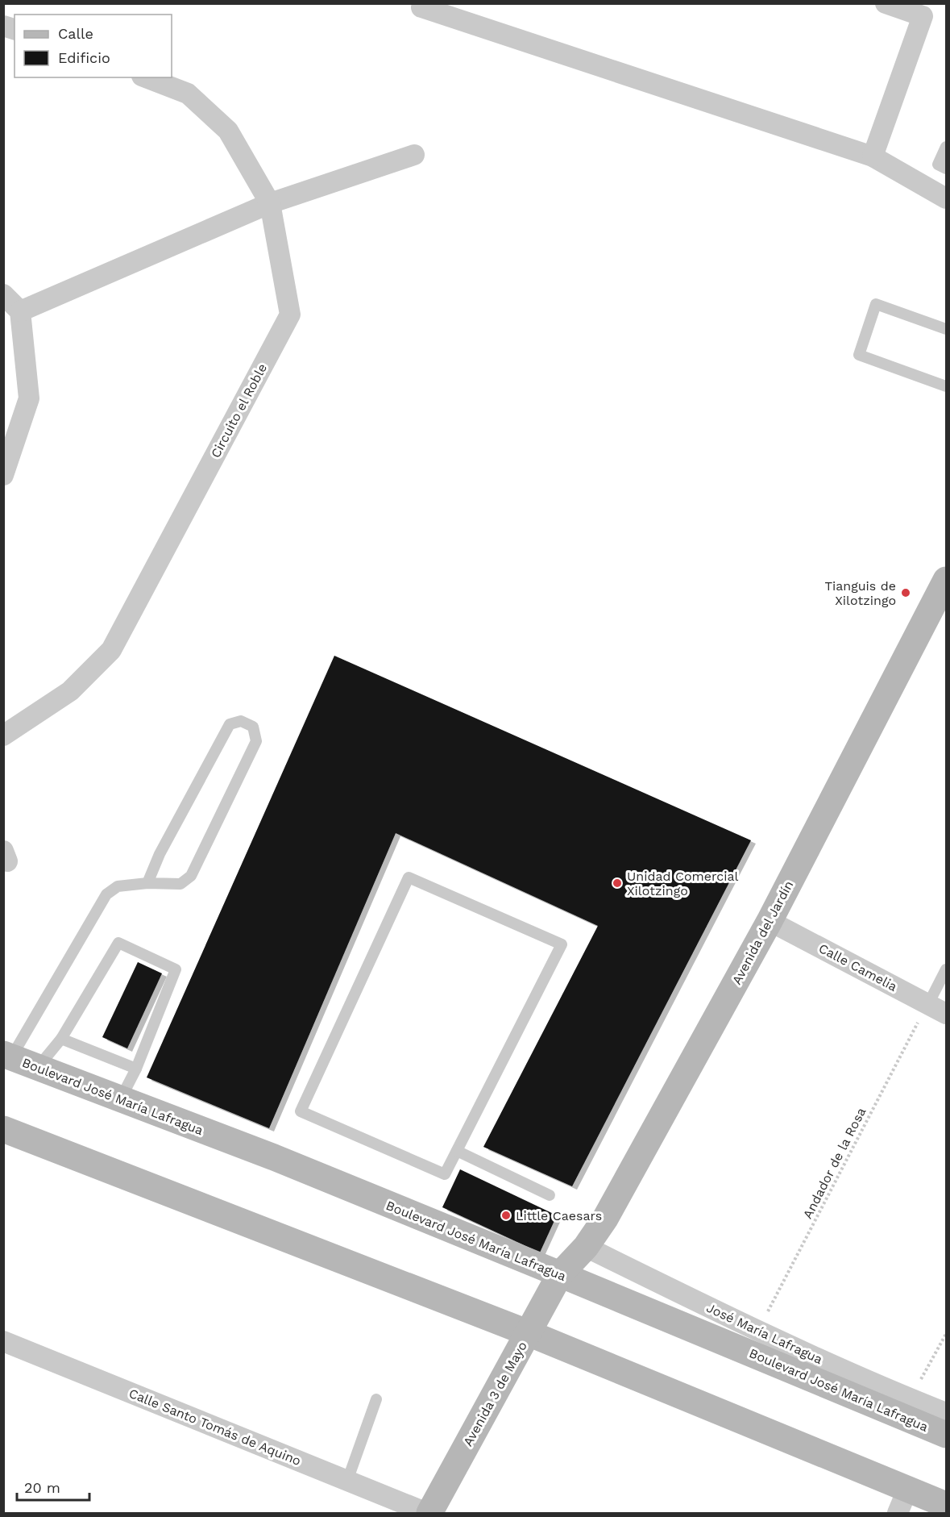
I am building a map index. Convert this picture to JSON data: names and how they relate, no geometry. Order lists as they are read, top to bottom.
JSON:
{
  "streets": {
    "main road": ["Avenida del Jardín", "Boulevard José María Lafragua", "Avenida 3 de Mayo"],
    "street": [
      "Circuito el Roble",
      "Calle Camelia",
      "José María Lafragua",
      "Calle Santo Tomás de Aquino"
    ],
    "path": ["Andador de la Rosa"]
  },
  "crossings": [
    ["Avenida del Jardín", "Calle Camelia"],
    ["Avenida del Jardín", "Boulevard José María Lafragua"],
    ["Avenida del Jardín", "José María Lafragua"],
    ["Avenida del Jardín", "Avenida 3 de Mayo"],
    ["Calle Camelia", "Andador de la Rosa"],
    ["Boulevard José María Lafragua", "Avenida 3 de Mayo"],
    ["Andador de la Rosa", "José María Lafragua"],
    ["Avenida 3 de Mayo", "Calle Santo Tomás de Aquino"]
  ],
  "places": ["Tianguis de Xilotzingo", "Unidad Comercial Xilotzingo", "Little Caesars"],
  "legend": ["Calle", "Edificio"],
  "scale_bar": "20 m"
}
